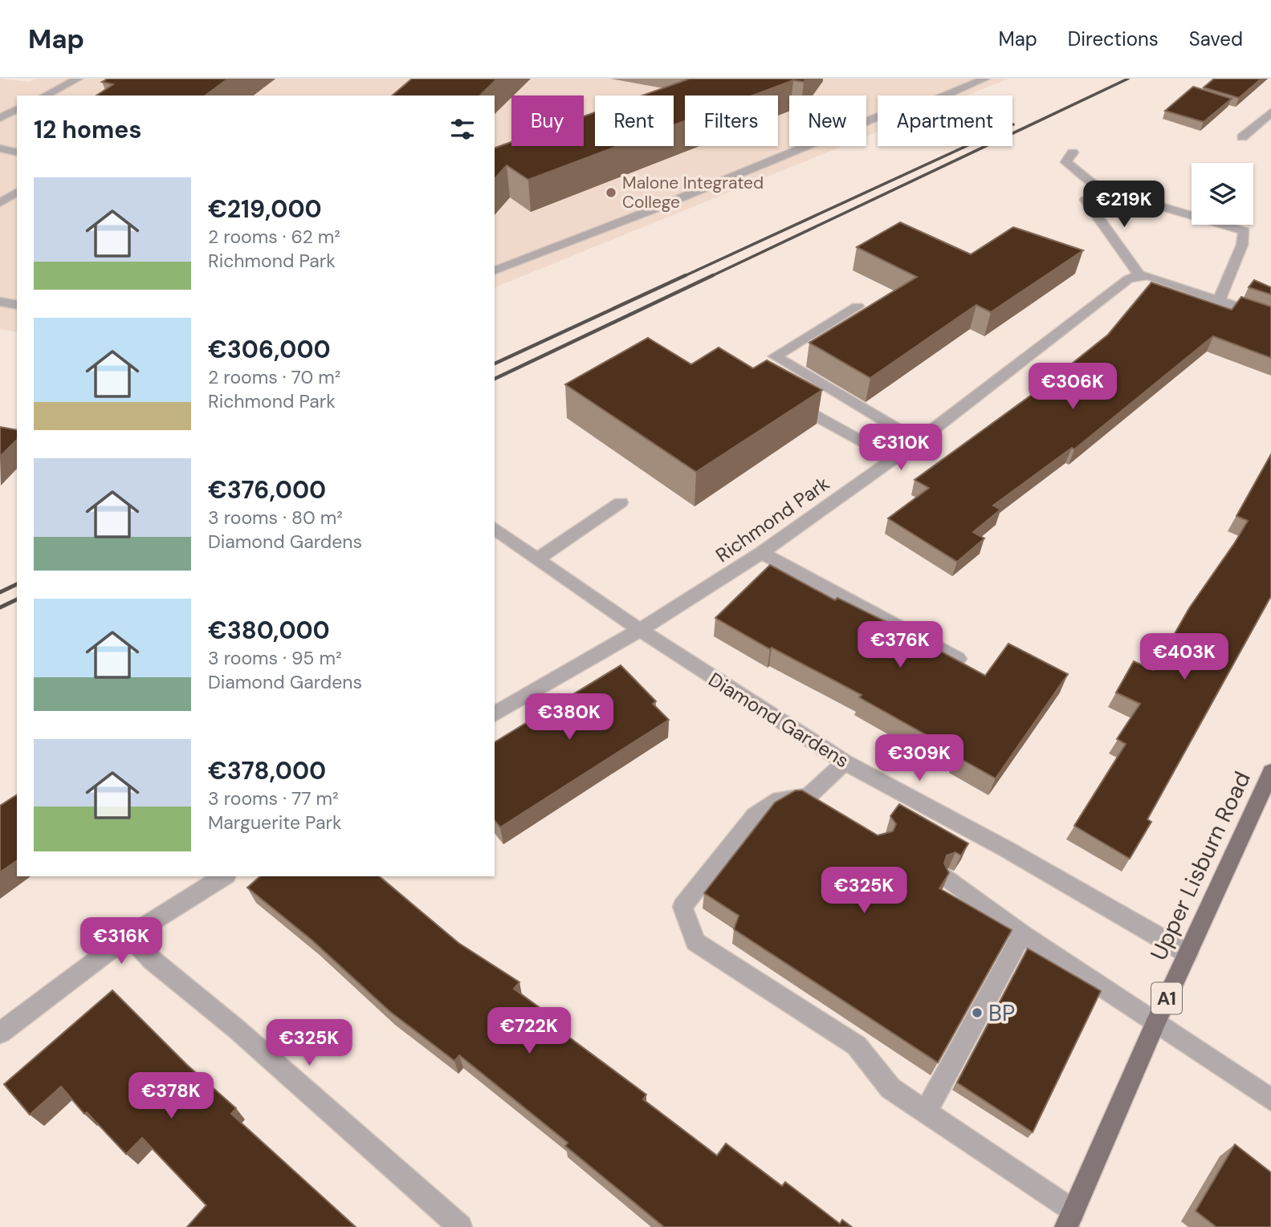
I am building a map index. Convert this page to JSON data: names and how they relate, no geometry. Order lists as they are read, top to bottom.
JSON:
{
  "streets": {
    "main road": ["Upper Lisburn Road", "A1"],
    "street": ["Richmond Park", "Diamond Gardens"]
  },
  "crossings": [
    ["Richmond Park", "Diamond Gardens"],
    ["Diamond Gardens", "Upper Lisburn Road"]
  ],
  "places": ["Malone Integrated College", "BP"],
  "page": {
    "header": "Map",
    "nav": ["Map", "Directions", "Saved"],
    "chip": [
      "Buy",
      "Rent",
      "Filters",
      "New",
      "Apartment"
    ],
    "heading": "12 homes",
    "list": [
      {
        "name": "€219,000",
        "note": "2 rooms · 62 m² · Richmond Park"
      },
      {
        "name": "€306,000",
        "note": "2 rooms · 70 m² · Richmond Park"
      },
      {
        "name": "€376,000",
        "note": "3 rooms · 80 m² · Diamond Gardens"
      },
      {
        "name": "€380,000",
        "note": "3 rooms · 95 m² · Diamond Gardens"
      },
      {
        "name": "€378,000",
        "note": "3 rooms · 77 m² · Marguerite Park"
      }
    ],
    "price": [
      "€219K",
      "€306K",
      "€310K",
      "€376K",
      "€403K",
      "€380K",
      "€309K",
      "€325K",
      "€316K",
      "€722K",
      "€325K",
      "€378K"
    ]
  }
}
